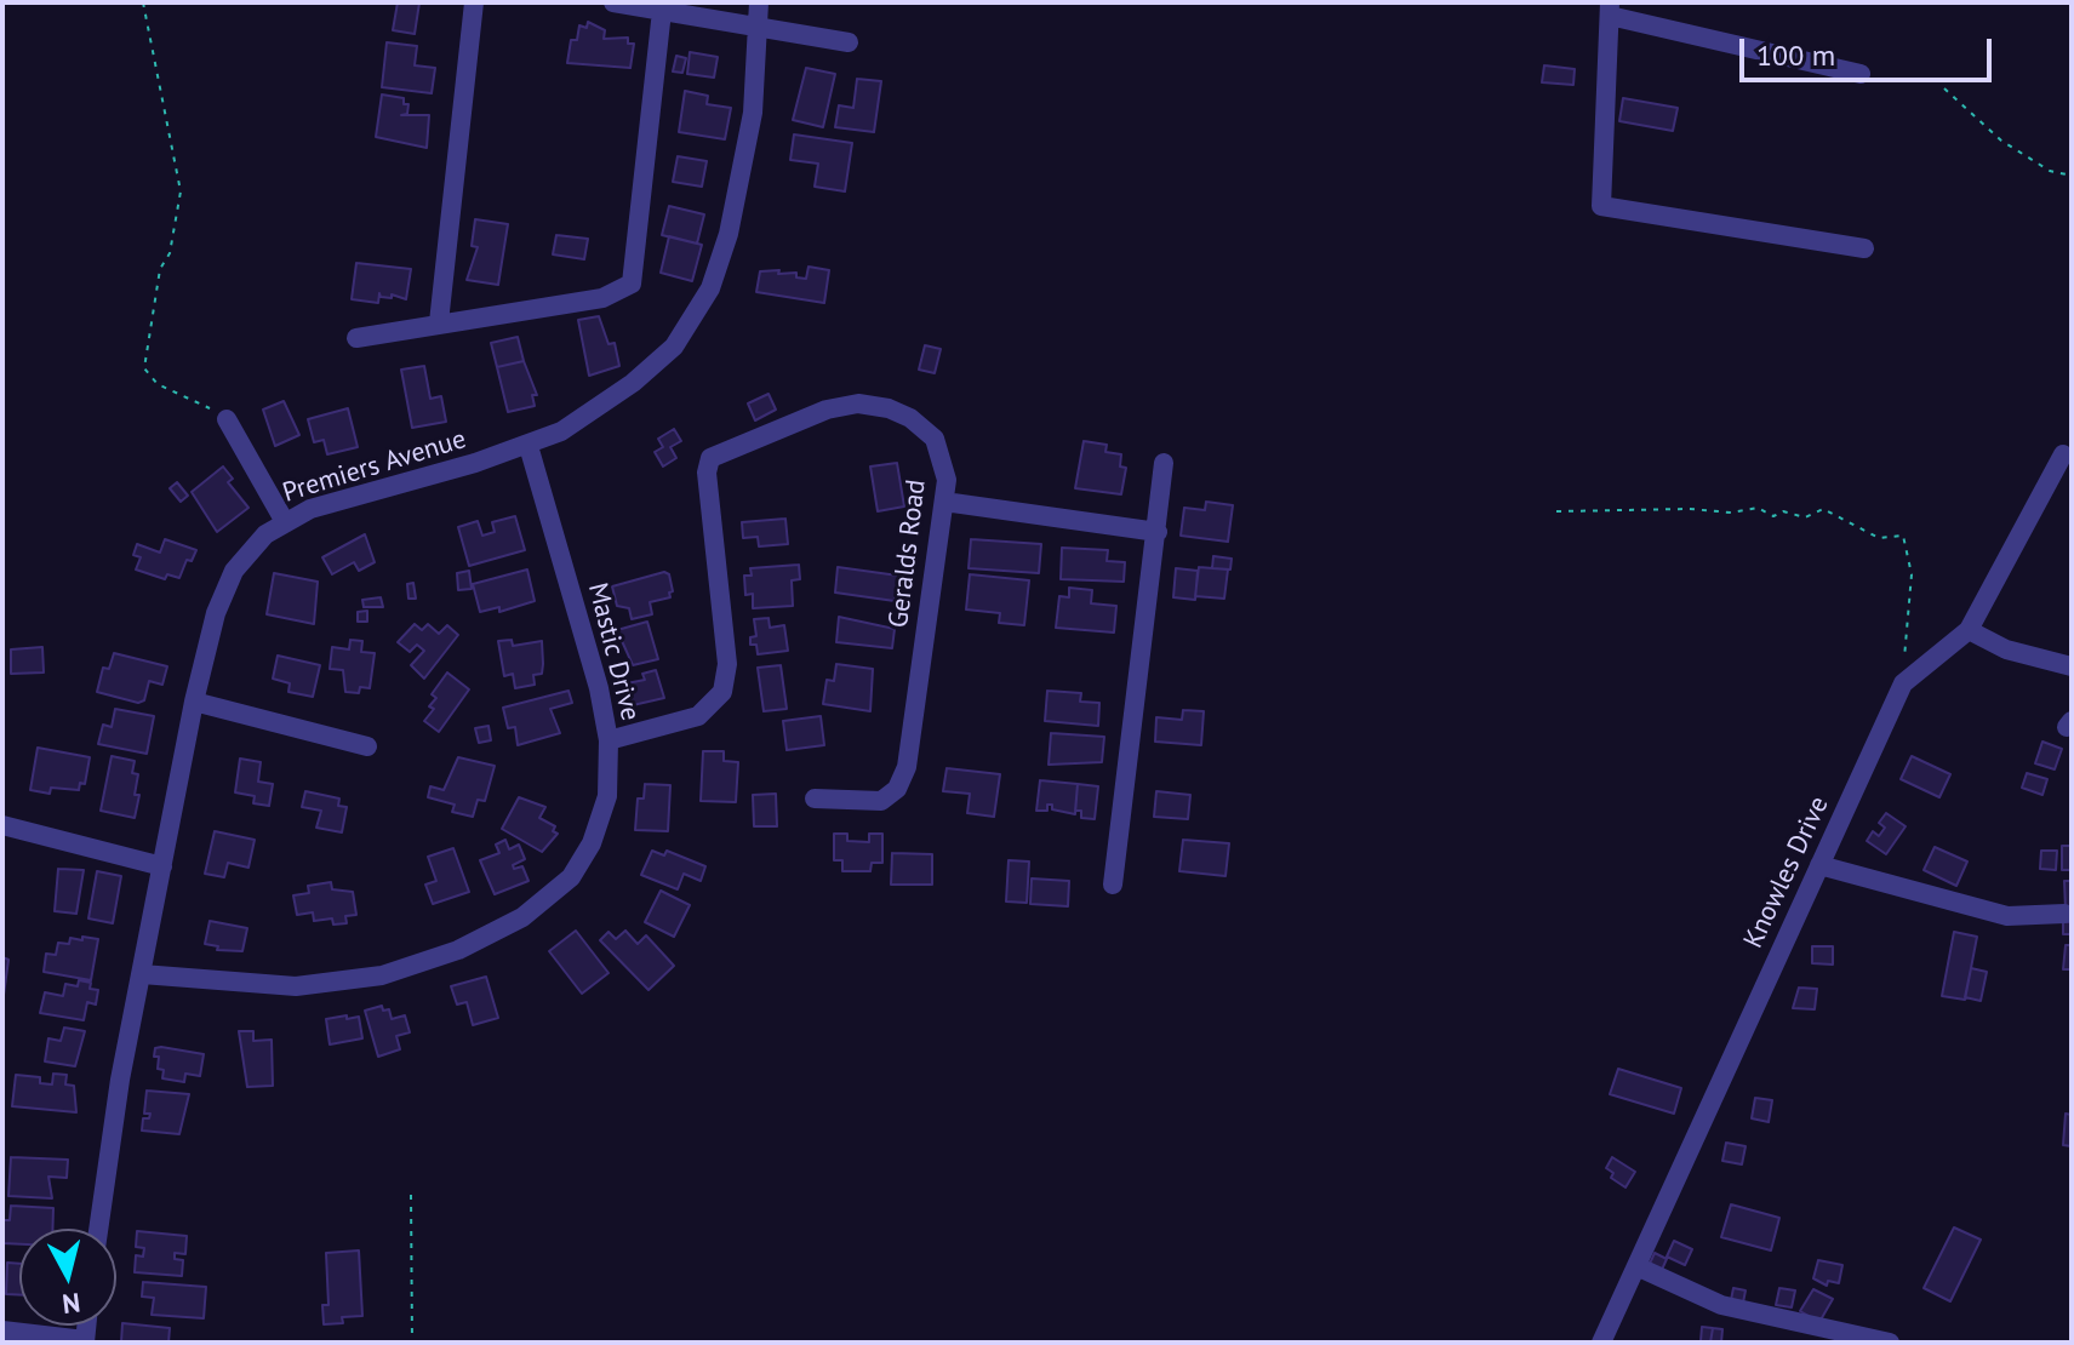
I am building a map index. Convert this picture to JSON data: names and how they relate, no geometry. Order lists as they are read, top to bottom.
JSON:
{
  "streets": {
    "street": [
      "Premiers Avenue",
      "Geralds Road",
      "Mastic Drive",
      "Knowles Drive"
    ]
  },
  "crossings": [
    ["Premiers Avenue", "Mastic Drive"],
    ["Geralds Road", "Mastic Drive"]
  ],
  "scale_bar": "100 m",
  "north": "bottom"
}
